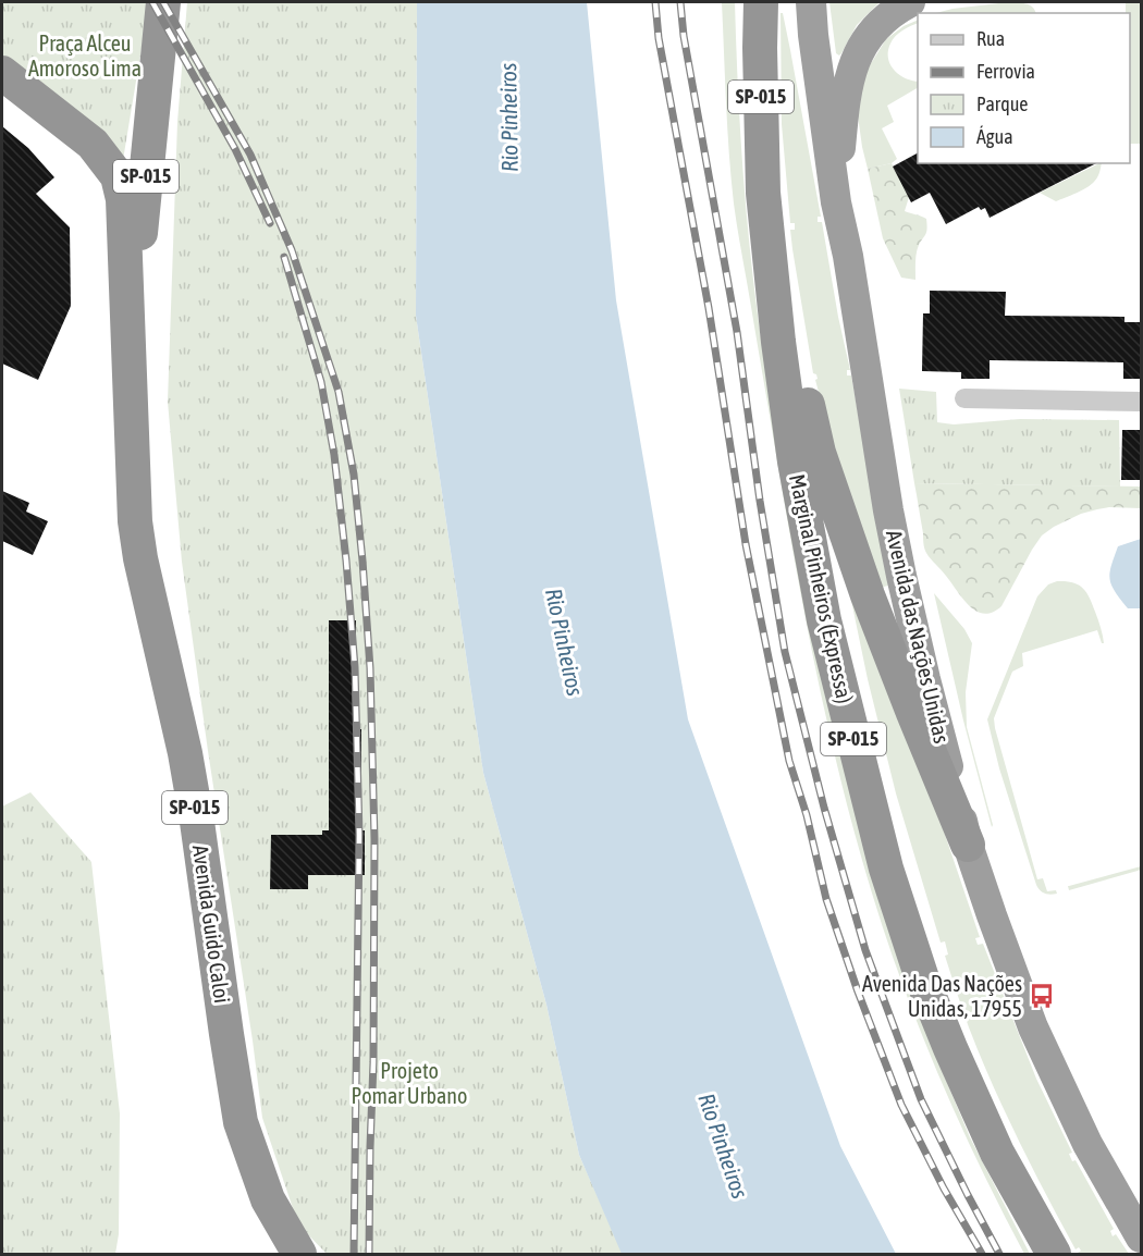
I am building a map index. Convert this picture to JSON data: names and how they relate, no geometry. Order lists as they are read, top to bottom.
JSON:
{
  "streets": {
    "highway": [
      "SP-015",
      "Marginal Pinheiros (Expressa)",
      "Avenida das Nações Unidas",
      "Avenida Guido Caloi"
    ]
  },
  "crossings": [
    ["SP-015", "Avenida Guido Caloi"]
  ],
  "water": ["Rio Pinheiros"],
  "parks": ["Praça Alceu Amoroso Lima", "Projeto Pomar Urbano"],
  "places": {
    "bus stop": ["Avenida Das Nações Unidas, 17955"]
  },
  "legend": [
    "Rua",
    "Ferrovia",
    "Parque",
    "Água"
  ]
}
